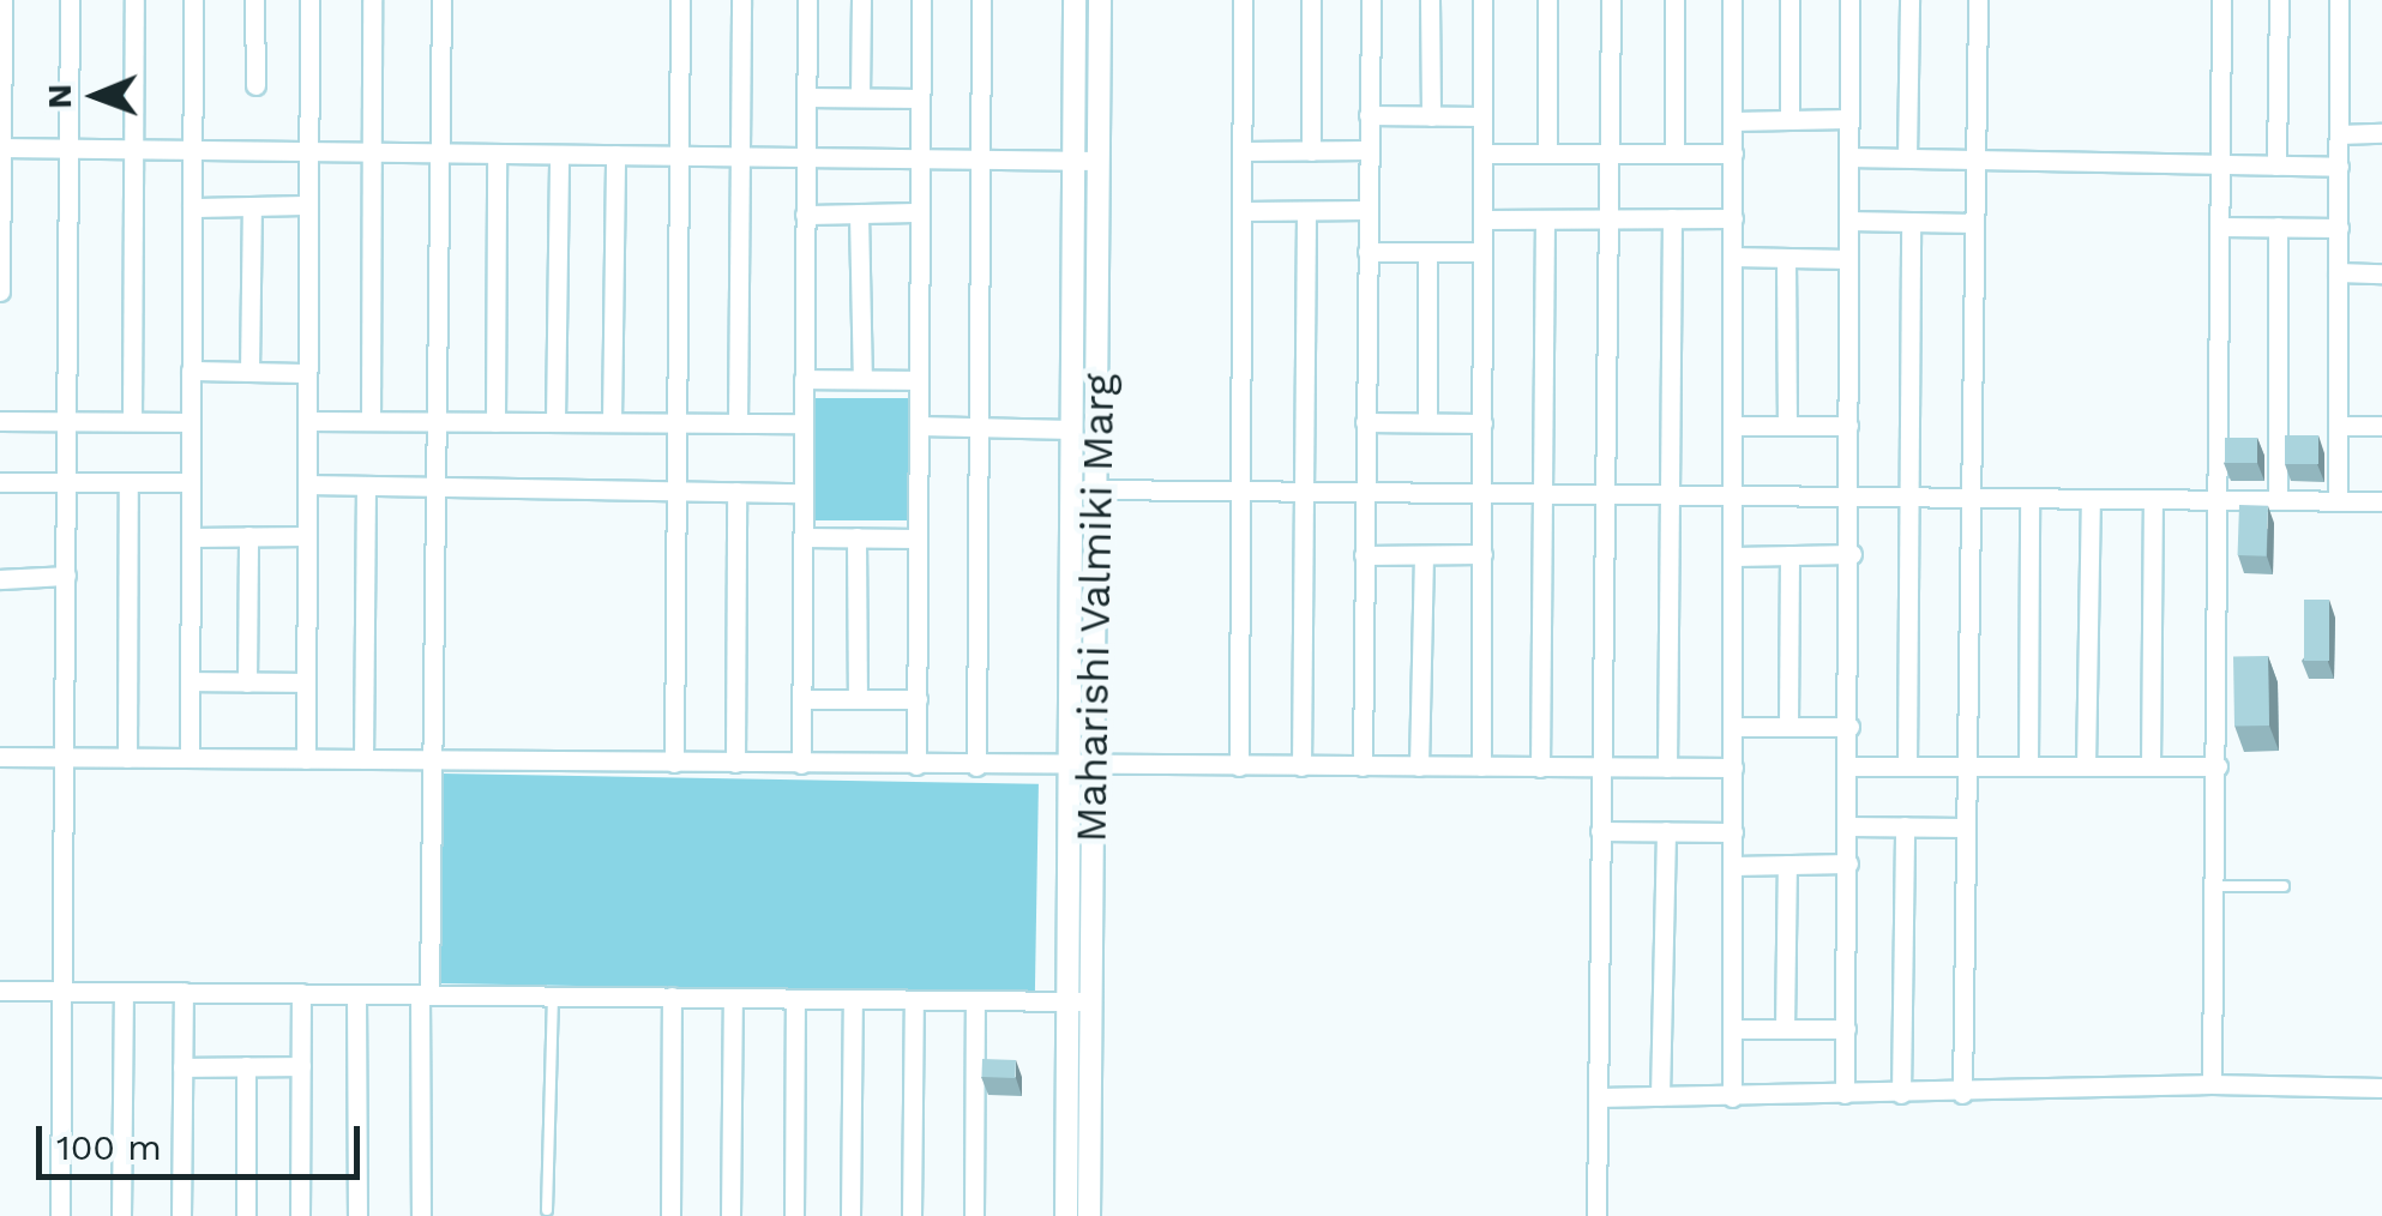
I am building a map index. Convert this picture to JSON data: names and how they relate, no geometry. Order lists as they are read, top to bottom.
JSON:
{
  "streets": {
    "street": ["Maharishi Valmiki Marg"]
  },
  "scale_bar": "100 m",
  "north": "left"
}
